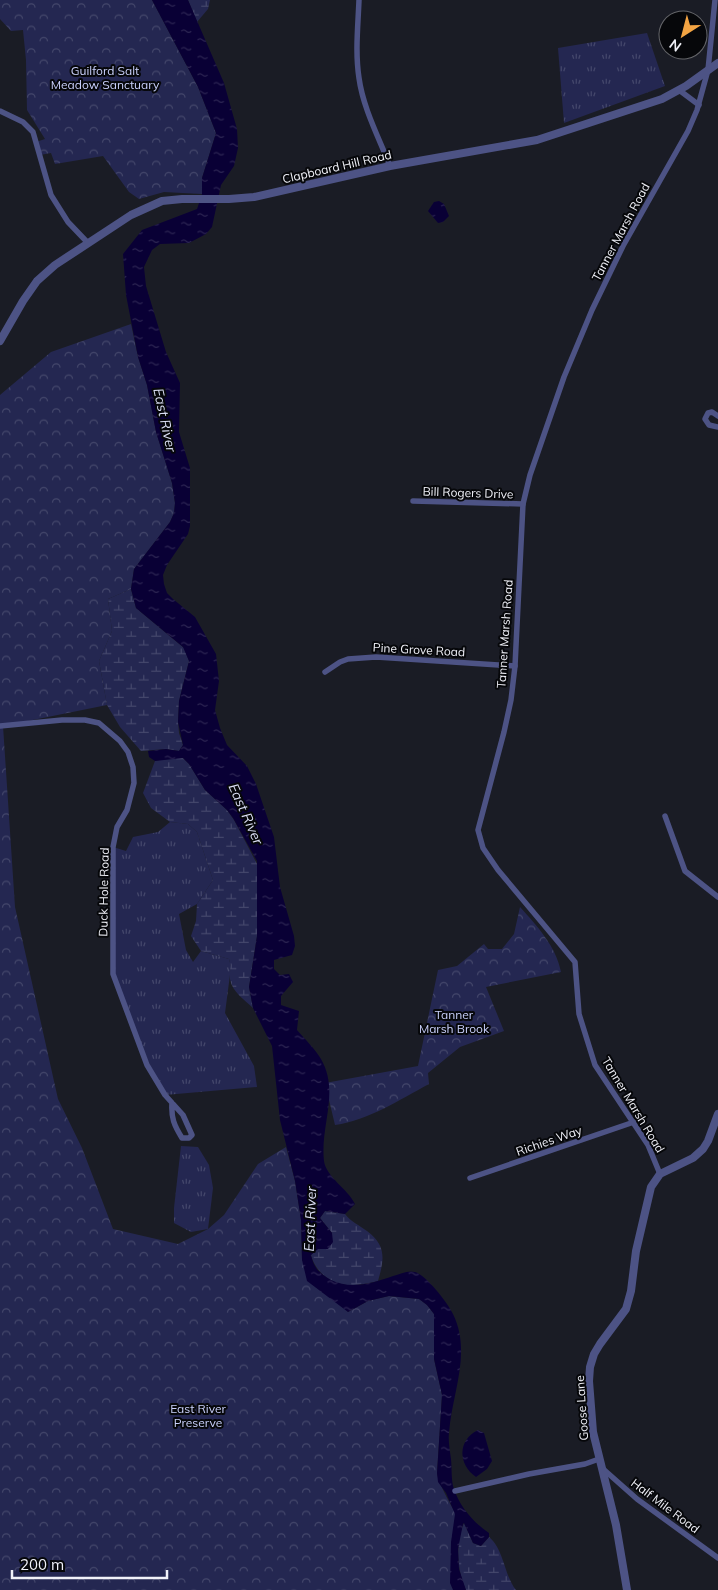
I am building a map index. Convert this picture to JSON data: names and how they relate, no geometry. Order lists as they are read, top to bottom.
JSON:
{
  "streets": {
    "street": [
      "Clapboard Hill Road",
      "Tanner Marsh Road",
      "Bill Rogers Drive",
      "Pine Grove Road",
      "Duck Hole Road",
      "Richies Way",
      "Goose Lane",
      "Half Mile Road"
    ]
  },
  "crossings": [
    ["Clapboard Hill Road", "Tanner Marsh Road"],
    ["Tanner Marsh Road", "Bill Rogers Drive"],
    ["Tanner Marsh Road", "Pine Grove Road"],
    ["Tanner Marsh Road", "Richies Way"],
    ["Tanner Marsh Road", "Goose Lane"],
    ["Goose Lane", "Half Mile Road"]
  ],
  "water": ["East River"],
  "parks": ["Guilford Salt Meadow Sanctuary", "Tanner Marsh Brook", "East River Preserve"],
  "scale_bar": "200 m",
  "north": "bottom left"
}
